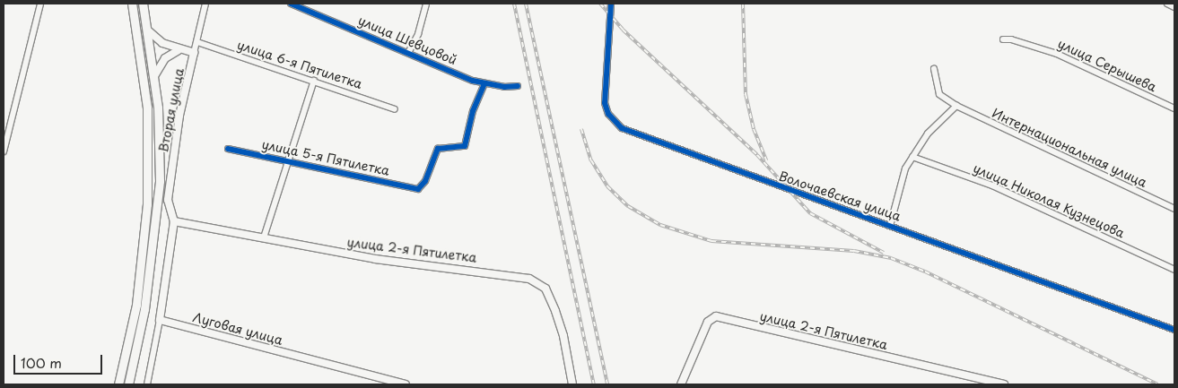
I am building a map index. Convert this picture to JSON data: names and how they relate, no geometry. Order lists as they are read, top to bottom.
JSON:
{
  "streets": {
    "main road": ["Вторая улица", "улица 2-я Пятилетка", "Луговая улица"],
    "street": [
      "улица Шевцовой",
      "улица 6-я Пятилетка",
      "улица Серышева",
      "Интернациональная улица",
      "улица 5-я Пятилетка",
      "Волочаевская улица",
      "улица Николая Кузнецова"
    ]
  },
  "crossings": [
    ["улица Шевцовой", "улица 5-я Пятилетка"],
    ["улица 6-я Пятилетка", "Вторая улица"],
    ["Вторая улица", "улица 2-я Пятилетка"]
  ],
  "scale_bar": "100 m"
}
